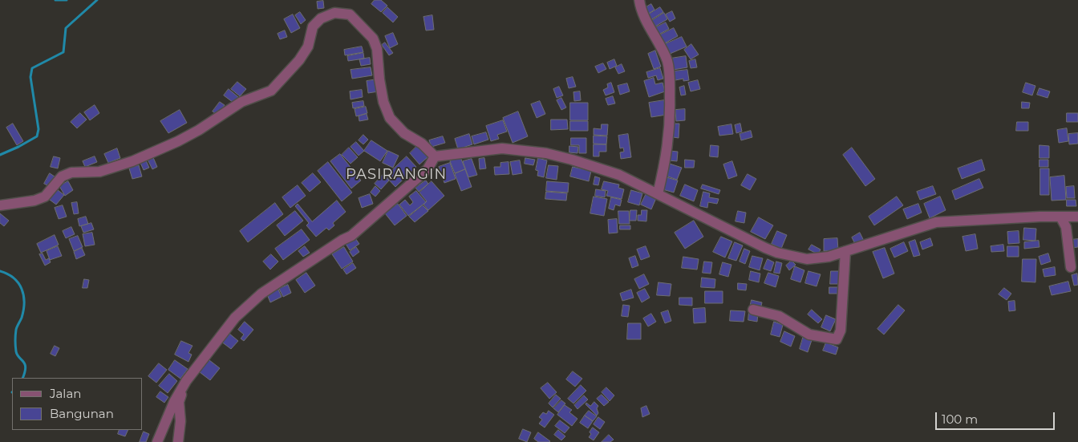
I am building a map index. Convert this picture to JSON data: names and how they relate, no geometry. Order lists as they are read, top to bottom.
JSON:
{
  "districts": ["PASIRANGIN"],
  "legend": ["Jalan", "Bangunan"],
  "scale_bar": "100 m"
}
